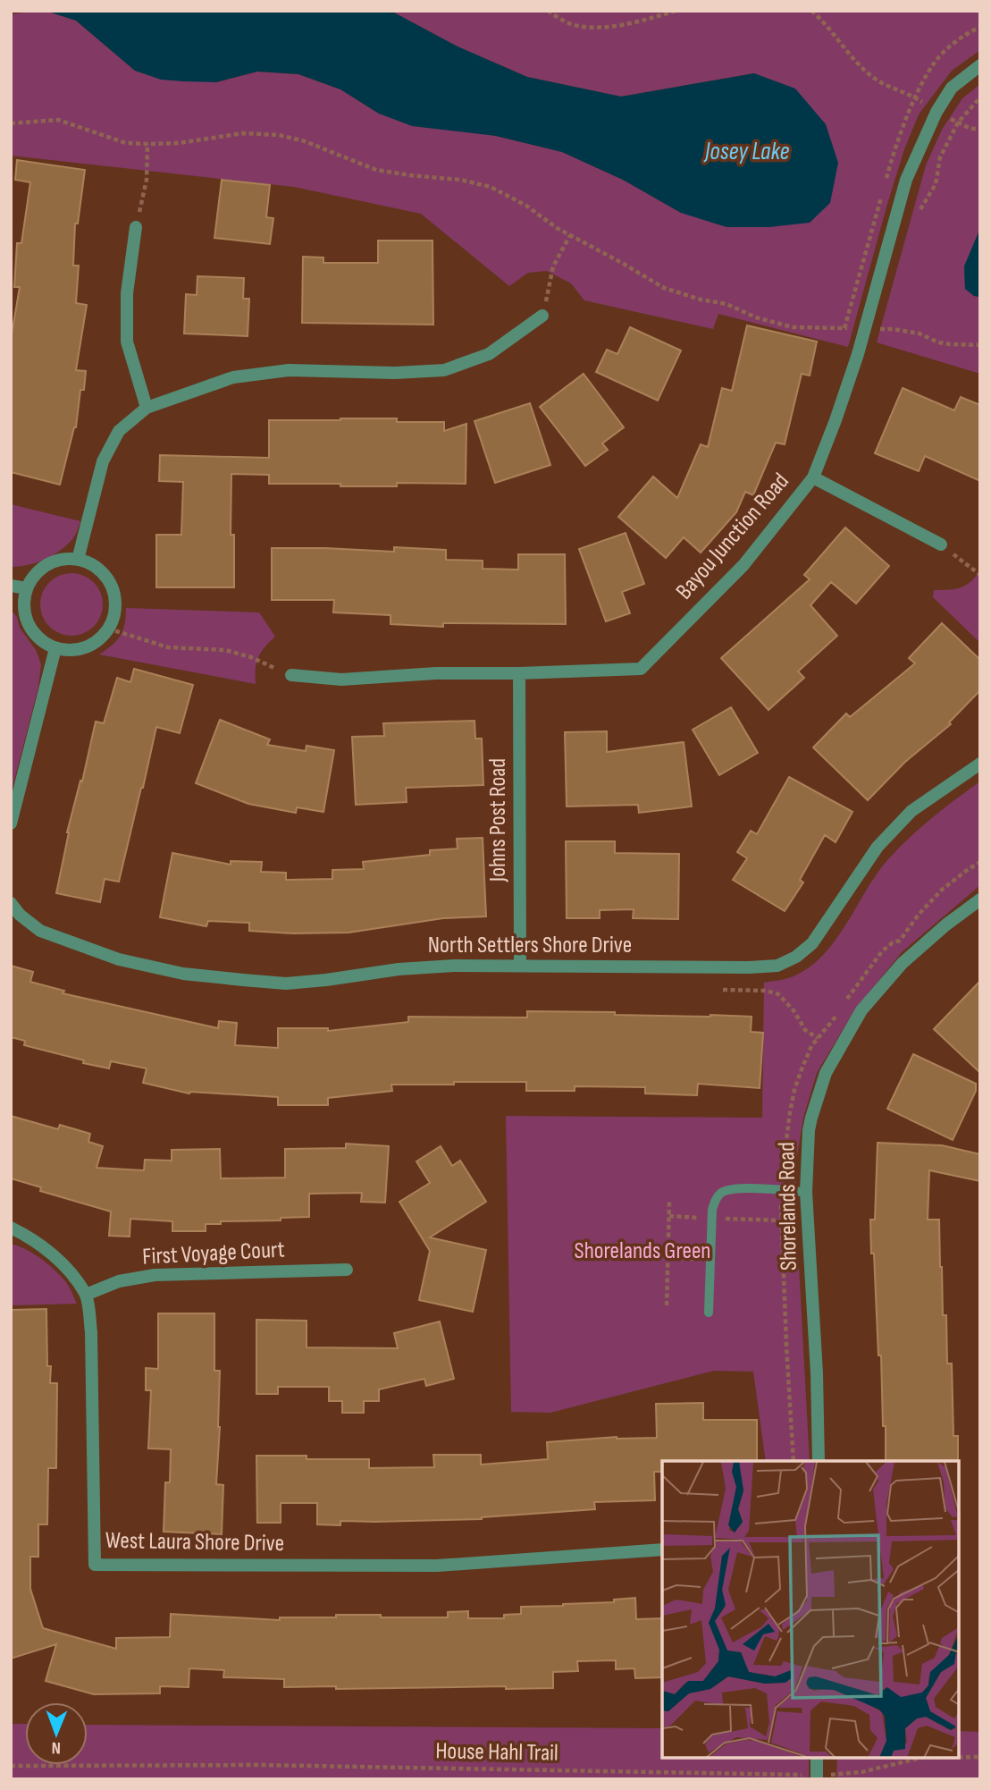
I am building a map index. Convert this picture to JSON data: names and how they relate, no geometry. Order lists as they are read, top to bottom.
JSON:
{
  "streets": {
    "street": [
      "Bayou Junction Road",
      "Johns Post Road",
      "North Settlers Shore Drive",
      "Shorelands Road",
      "First Voyage Court",
      "West Laura Shore Drive"
    ],
    "path": ["House Hahl Trail"]
  },
  "crossings": [
    ["Bayou Junction Road", "Johns Post Road"],
    ["Johns Post Road", "North Settlers Shore Drive"],
    ["First Voyage Court", "West Laura Shore Drive"]
  ],
  "water": ["Josey Lake"],
  "parks": ["Shorelands Green"],
  "north": "bottom"
}
